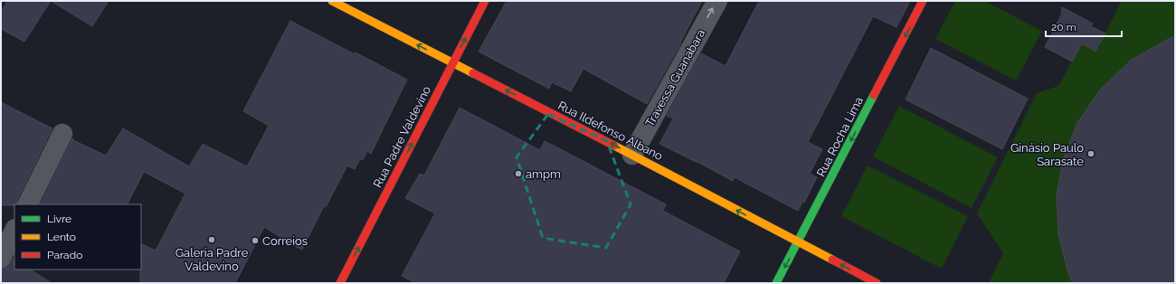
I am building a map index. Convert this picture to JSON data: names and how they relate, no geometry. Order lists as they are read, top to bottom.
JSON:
{
  "streets": {
    "street": [
      "Travessa Guanabara",
      "Rua Ildefonso Albano",
      "Rua Padre Valdevino",
      "Rua Rocha Lima"
    ]
  },
  "crossings": [
    ["Travessa Guanabara", "Rua Ildefonso Albano"],
    ["Rua Ildefonso Albano", "Rua Padre Valdevino"],
    ["Rua Ildefonso Albano", "Rua Rocha Lima"]
  ],
  "one_way": [
    "Travessa Guanabara",
    "Rua Ildefonso Albano",
    "Rua Padre Valdevino",
    "Rua Rocha Lima"
  ],
  "places": [
    "Ginásio Paulo Sarasate",
    "ampm",
    "Galeria Padre Valdevino",
    "Correios"
  ],
  "legend": ["Livre", "Lento", "Parado"],
  "scale_bar": "20 m"
}
